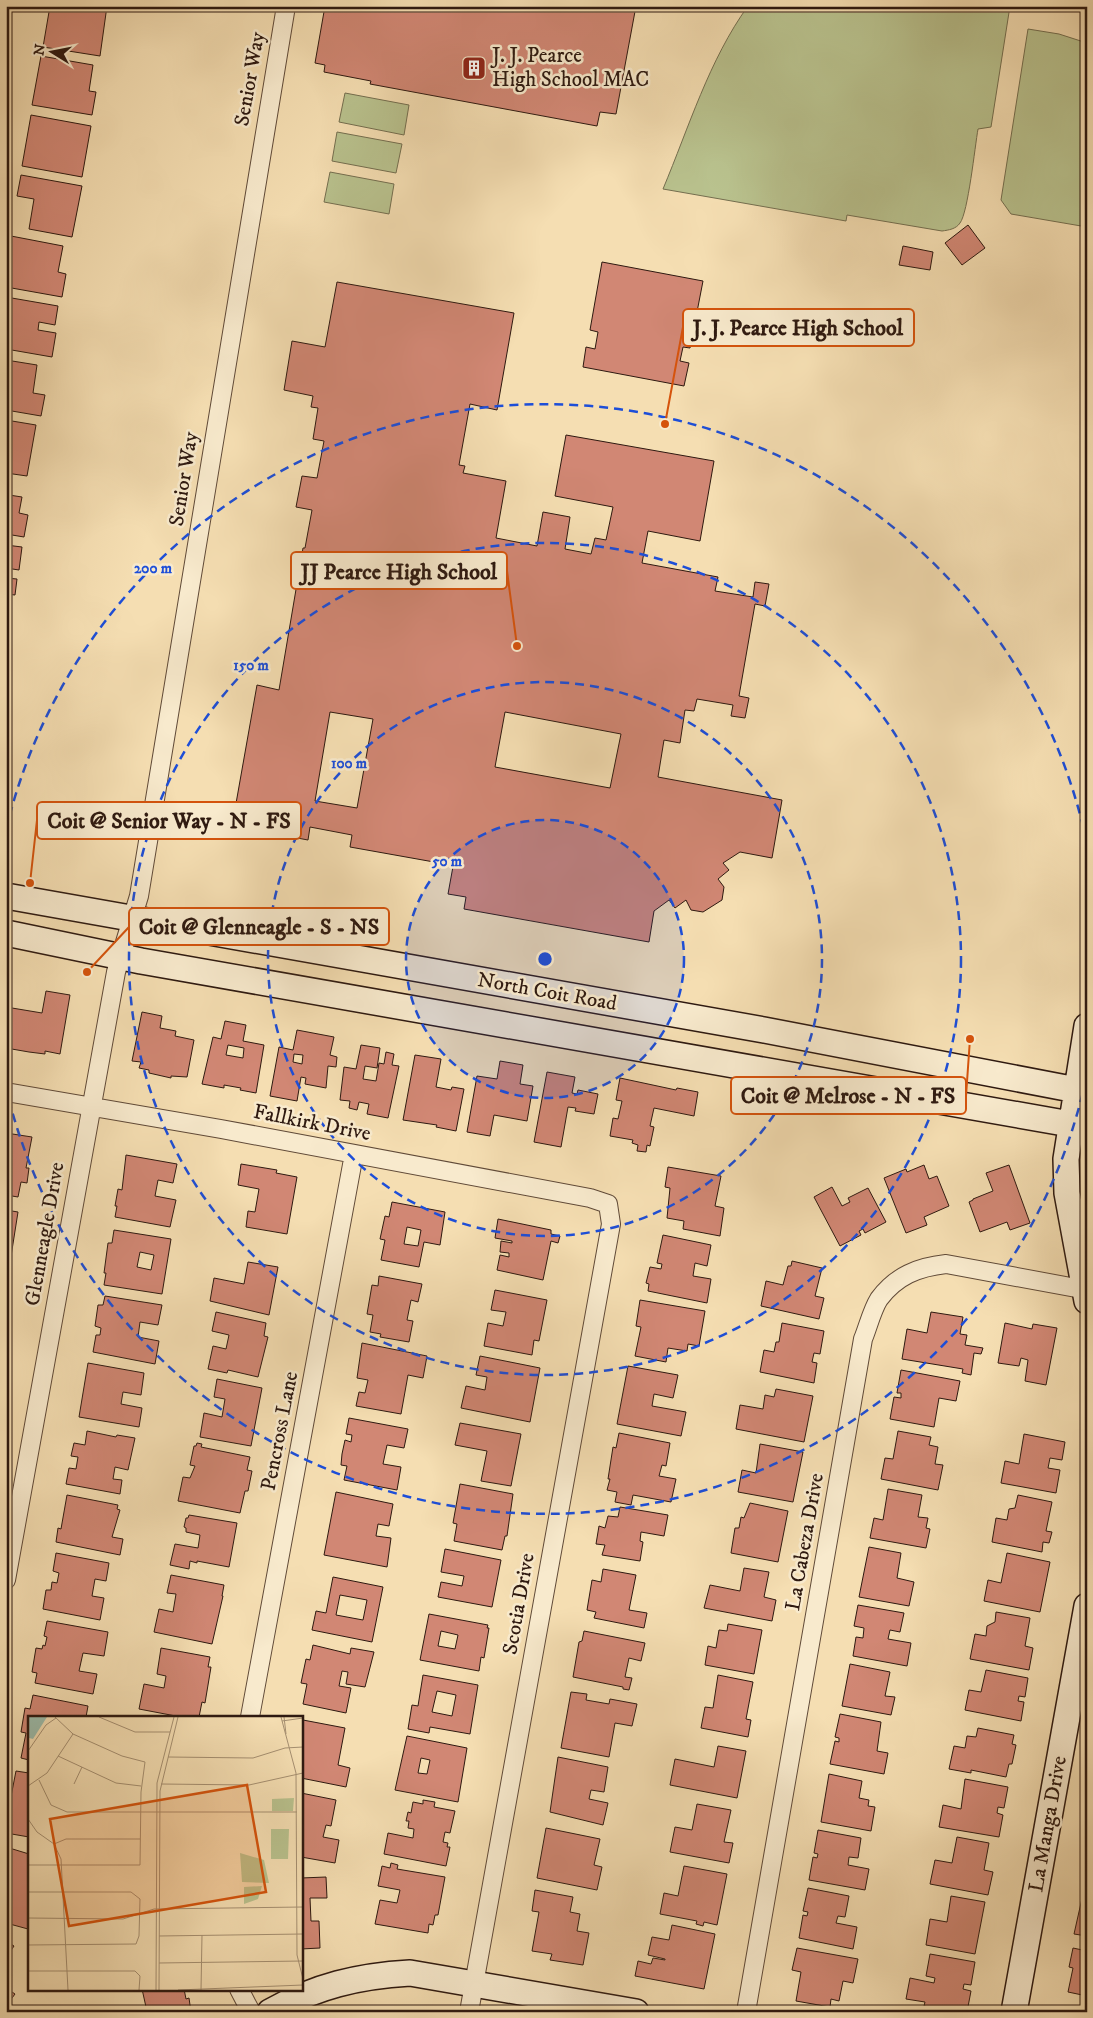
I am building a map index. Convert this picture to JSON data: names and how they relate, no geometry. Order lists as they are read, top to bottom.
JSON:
{
  "streets": {
    "main road": ["North Coit Road", "La Manga Drive"],
    "street": [
      "Senior Way",
      "Fallkirk Drive",
      "Glenneagle Drive",
      "Pencross Lane",
      "La Cabeza Drive",
      "Scotia Drive"
    ]
  },
  "crossings": [
    ["Senior Way", "North Coit Road"],
    ["Senior Way", "Glenneagle Drive"],
    ["North Coit Road", "Glenneagle Drive"],
    ["Fallkirk Drive", "Glenneagle Drive"],
    ["Fallkirk Drive", "Pencross Lane"],
    ["Fallkirk Drive", "Scotia Drive"]
  ],
  "places": {
    "building": ["J. J. Pearce High School MAC"],
    "other": [
      "J. J. Pearce High School",
      "JJ Pearce High School",
      "Coit @ Senior Way - N - FS",
      "Coit @ Glenneagle - S - NS",
      "Coit @ Melrose - N - FS"
    ]
  },
  "north": "left",
  "rings": [
    "200 m",
    "150 m",
    "100 m",
    "50 m"
  ]
}
